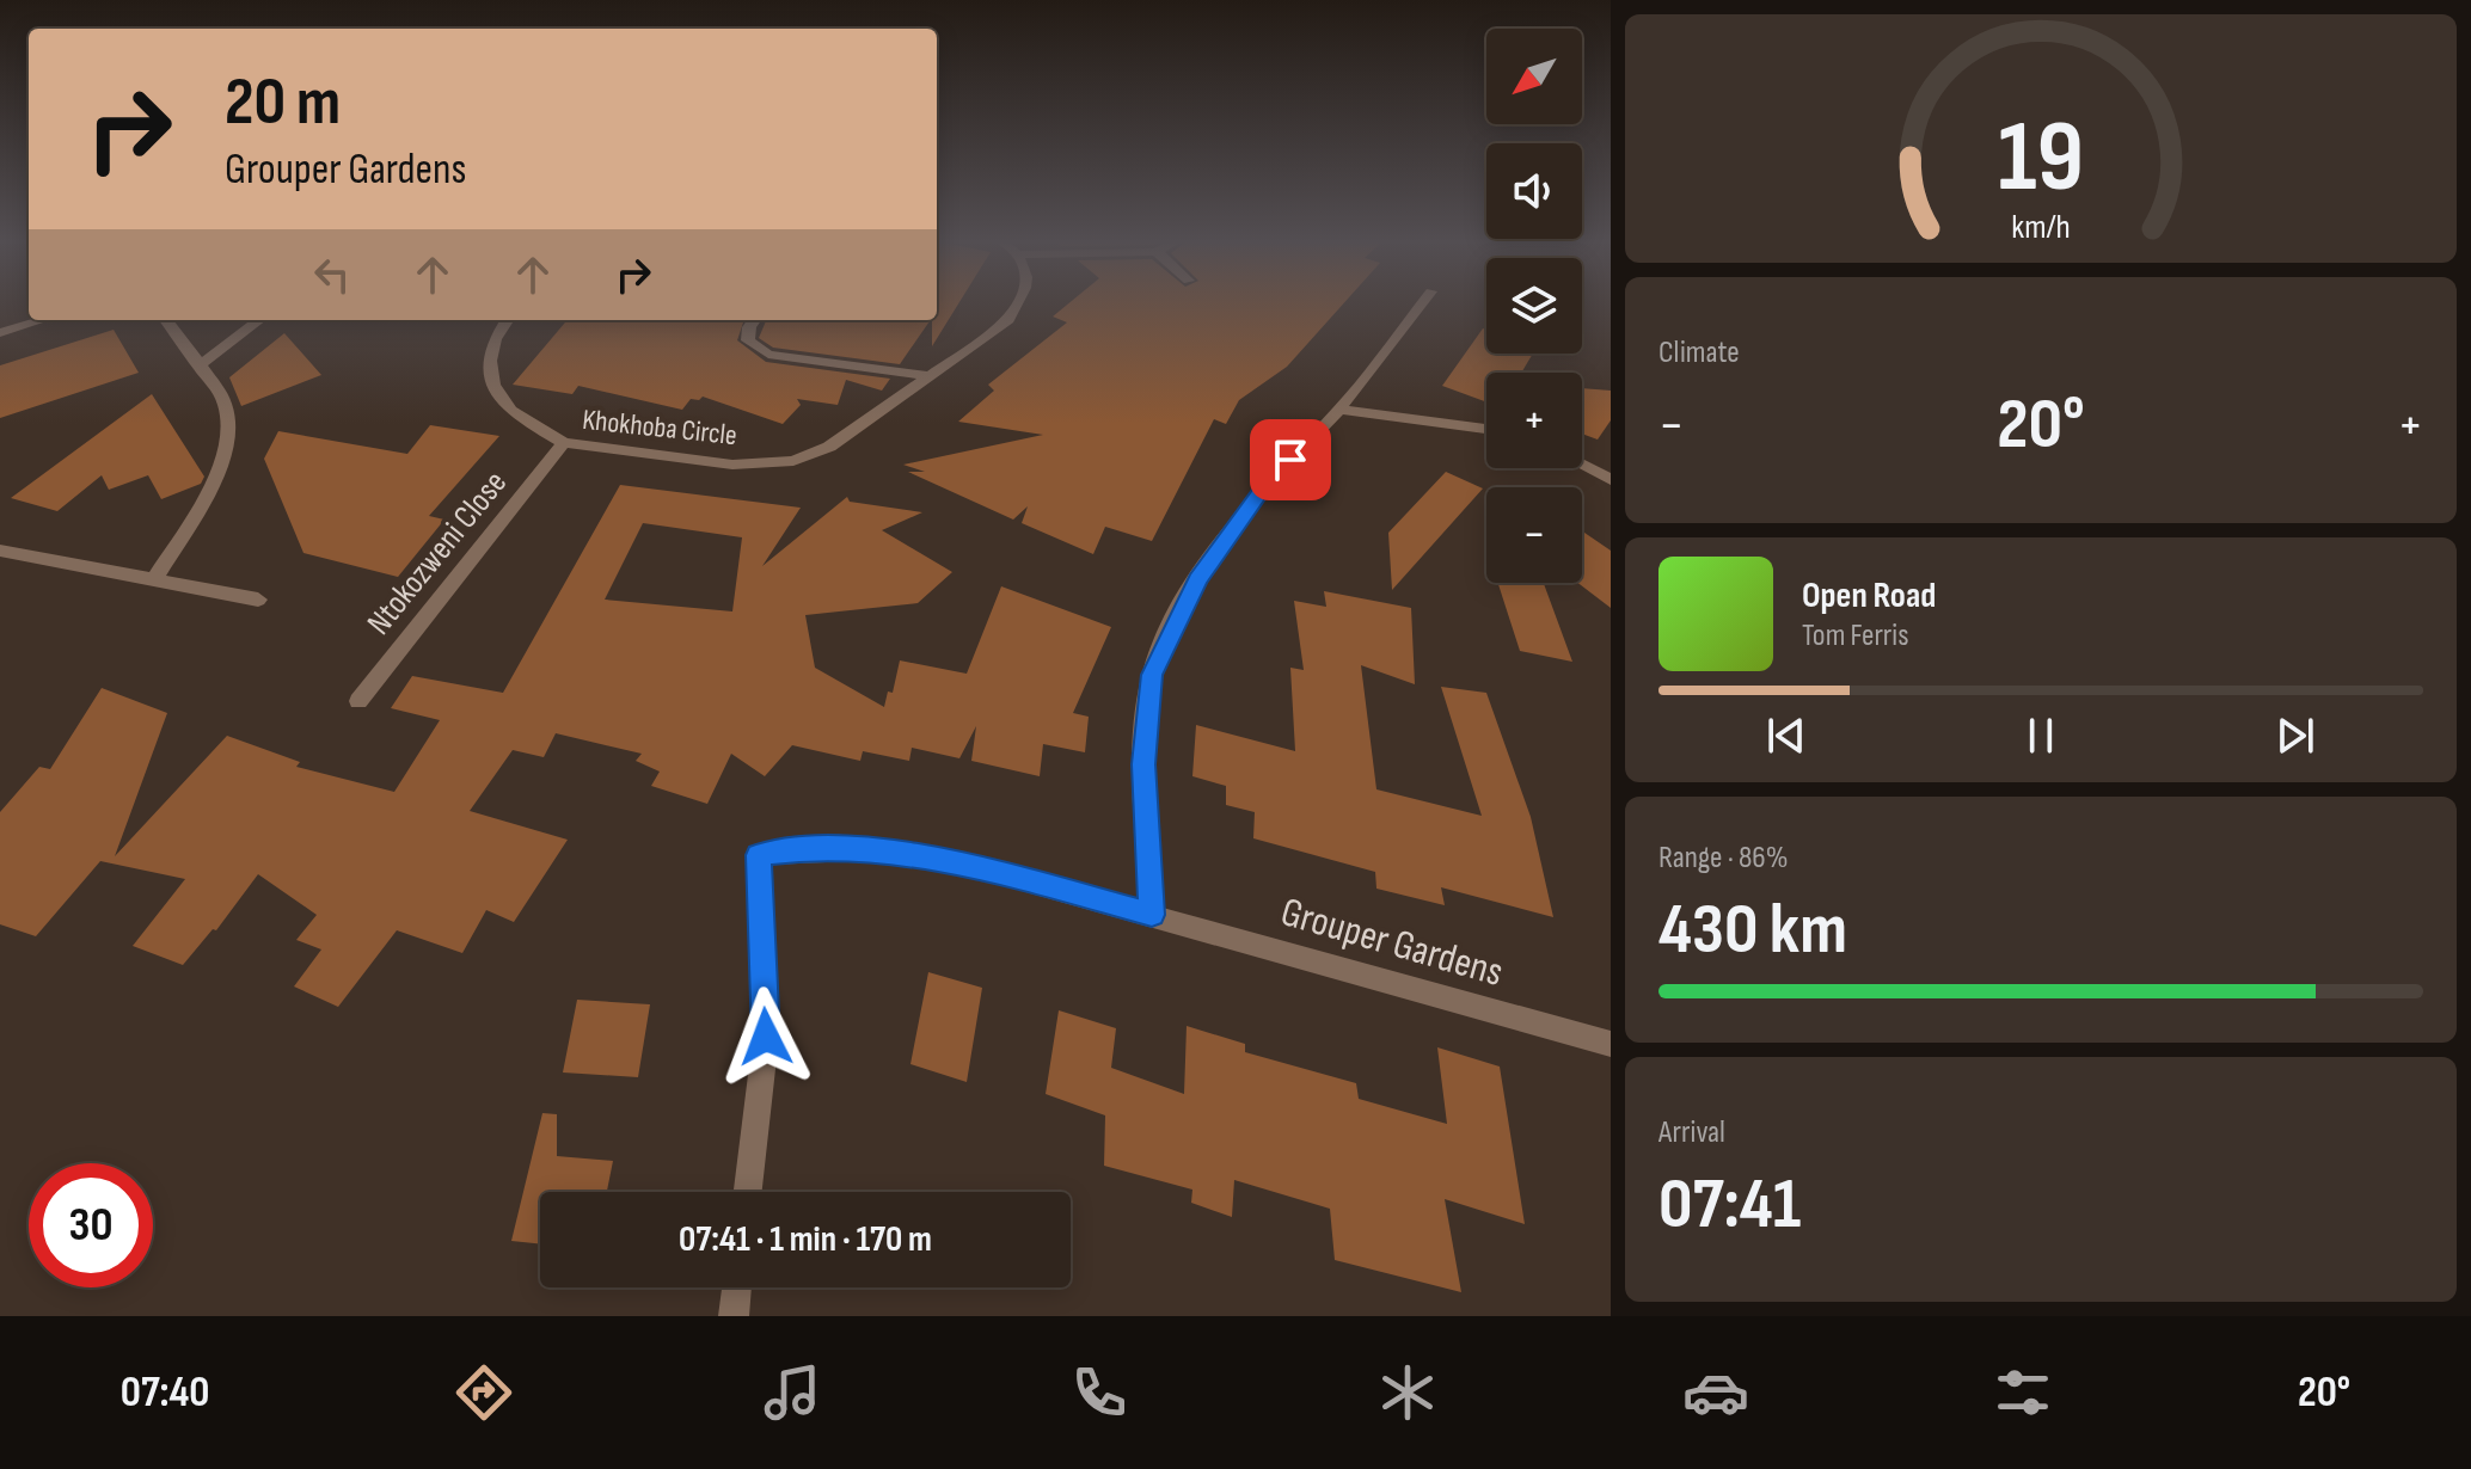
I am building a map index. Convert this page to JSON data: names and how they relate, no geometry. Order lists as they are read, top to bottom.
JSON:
{
  "streets": {
    "street": ["Khokhoba Circle", "Ntokozweni Close", "Grouper Gardens"]
  },
  "crossings": [
    ["Khokhoba Circle", "Ntokozweni Close"]
  ],
  "north": "bottom left",
  "page": {
    "map_buttons": ["+", "−"],
    "turn": ["20 m", "Grouper Gardens"],
    "tile": [
      "Climate",
      ["Range · 86%", "430 km"],
      ["Arrival", "07:41"]
    ],
    "heat": ["−", "20°", "+"],
    "song": ["Open Road", "Tom Ferris"],
    "limit": "30",
    "trip": "07:41 · 1 min · 170 m",
    "tabs": ["07:40", "20°"],
    "gauge": ["19", "km/h"]
  }
}
